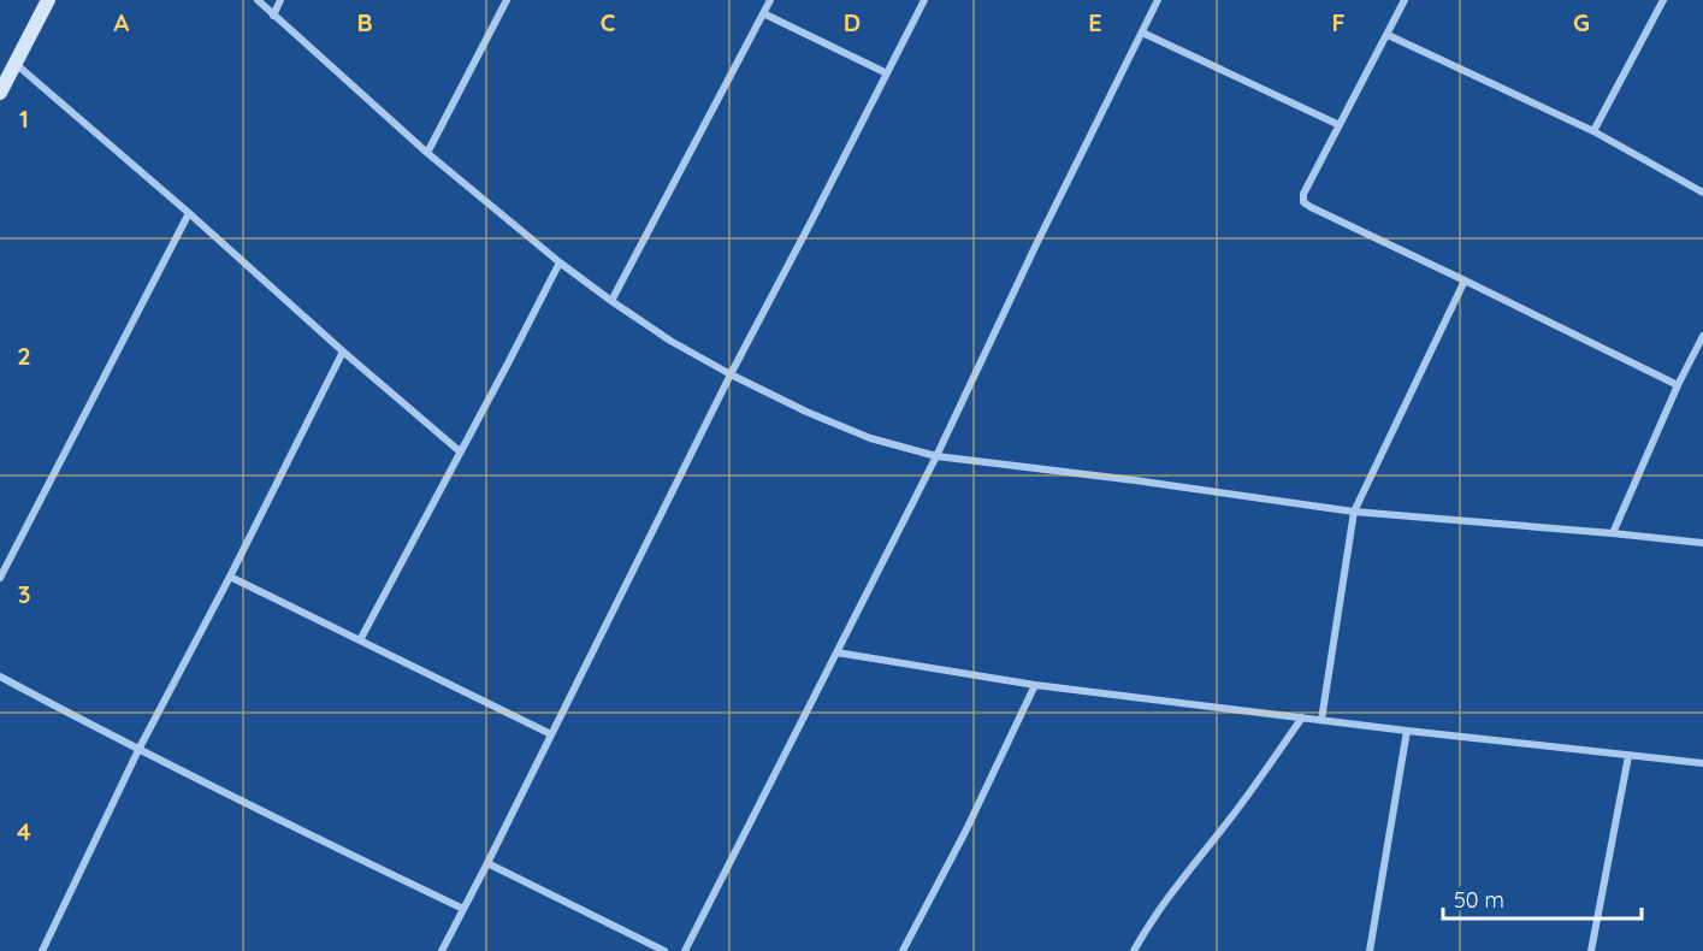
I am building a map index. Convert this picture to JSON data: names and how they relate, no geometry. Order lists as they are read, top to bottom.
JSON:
{
  "scale_bar": "50 m",
  "grid": {
    "columns": [
      "A",
      "B",
      "C",
      "D",
      "E",
      "F",
      "G"
    ],
    "rows": [
      "1",
      "2",
      "3",
      "4"
    ]
  }
}
